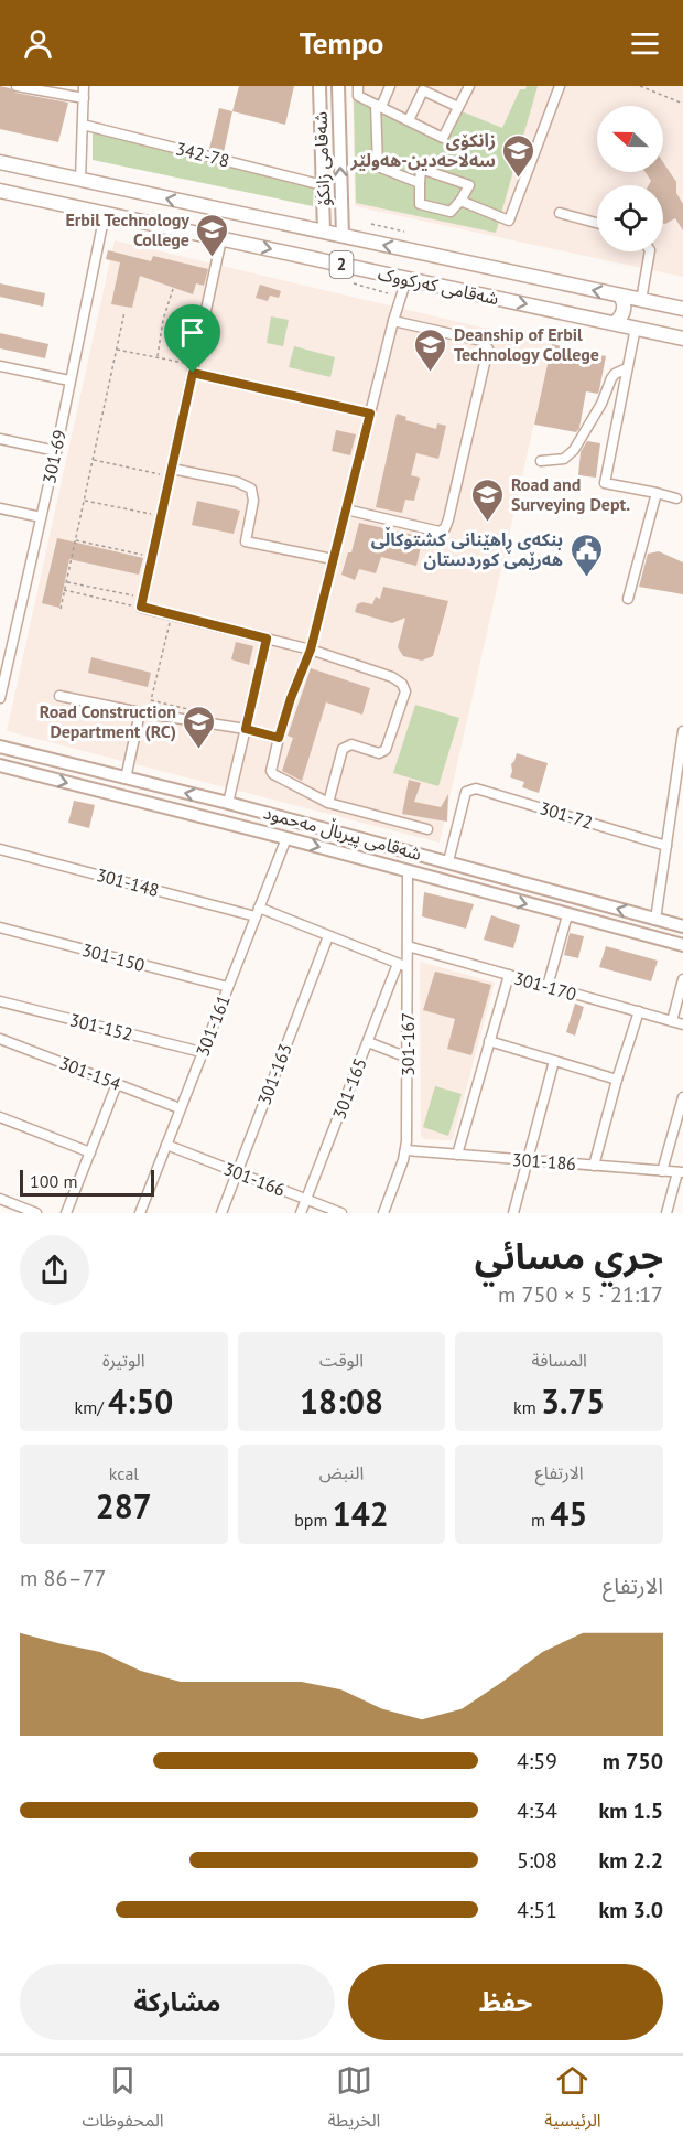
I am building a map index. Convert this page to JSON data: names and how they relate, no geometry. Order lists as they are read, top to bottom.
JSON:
{
  "streets": {
    "highway": ["2", "شەقامی کەرکووک"],
    "main road": ["شەقامی زانکۆ", "شەقامی پیرباڵ مەحمود"],
    "street": [
      "342-78",
      "301-69",
      "301-72",
      "301-148",
      "301-150",
      "301-170",
      "301-161",
      "301-152",
      "301-167",
      "301-154",
      "301-163",
      "301-165",
      "301-186",
      "301-166"
    ]
  },
  "crossings": [
    ["342-78", "شەقامی زانکۆ"],
    ["شەقامی زانکۆ", "شەقامی کەرکووک"],
    ["شەقامی کەرکووک", "301-69"],
    ["301-72", "شەقامی پیرباڵ مەحمود"],
    ["شەقامی پیرباڵ مەحمود", "301-161"],
    ["شەقامی پیرباڵ مەحمود", "301-167"],
    ["301-148", "301-161"],
    ["301-148", "301-167"],
    ["301-148", "301-163"],
    ["301-148", "301-165"],
    ["301-150", "301-161"],
    ["301-170", "301-167"],
    ["301-161", "301-152"],
    ["301-161", "301-154"],
    ["301-161", "301-166"],
    ["301-167", "301-165"],
    ["301-167", "301-186"],
    ["301-163", "301-166"],
    ["301-165", "301-166"]
  ],
  "places": {
    "school or university": [
      "زانکۆی سەلاحەدین-هەولێر",
      "Erbil Technology College",
      "Deanship of Erbil Technology College",
      "Road and Surveying Dept.",
      "Road Construction Department (RC)"
    ],
    "public building": ["بنکەی ڕاهێنانی کشتوکاڵی هەرێمی کوردستان"]
  },
  "scale_bar": "100 m",
  "north": "left",
  "page": {
    "header": "Tempo",
    "scale": "100 m",
    "heading": ["جري مسائي", "21:17 · 5 × 750 m"],
    "stats": [
      ["المسافة", "3.75 km"],
      ["الوقت", "18:08"],
      ["الوتيرة", "4:50 /km"],
      ["الارتفاع", "45 m"],
      ["النبض", "142 bpm"],
      ["kcal", "287"]
    ],
    "chart": ["الارتفاع", "77–86 m"],
    "list": [
      {
        "name": "750 m",
        "note": "4:59"
      },
      {
        "name": "1.5 km",
        "note": "4:34"
      },
      {
        "name": "2.2 km",
        "note": "5:08"
      },
      {
        "name": "3.0 km",
        "note": "4:51"
      }
    ],
    "buttons": ["حفظ", "مشاركة"],
    "tabs": ["الرئيسية", "الخريطة", "المحفوظات"]
  }
}
